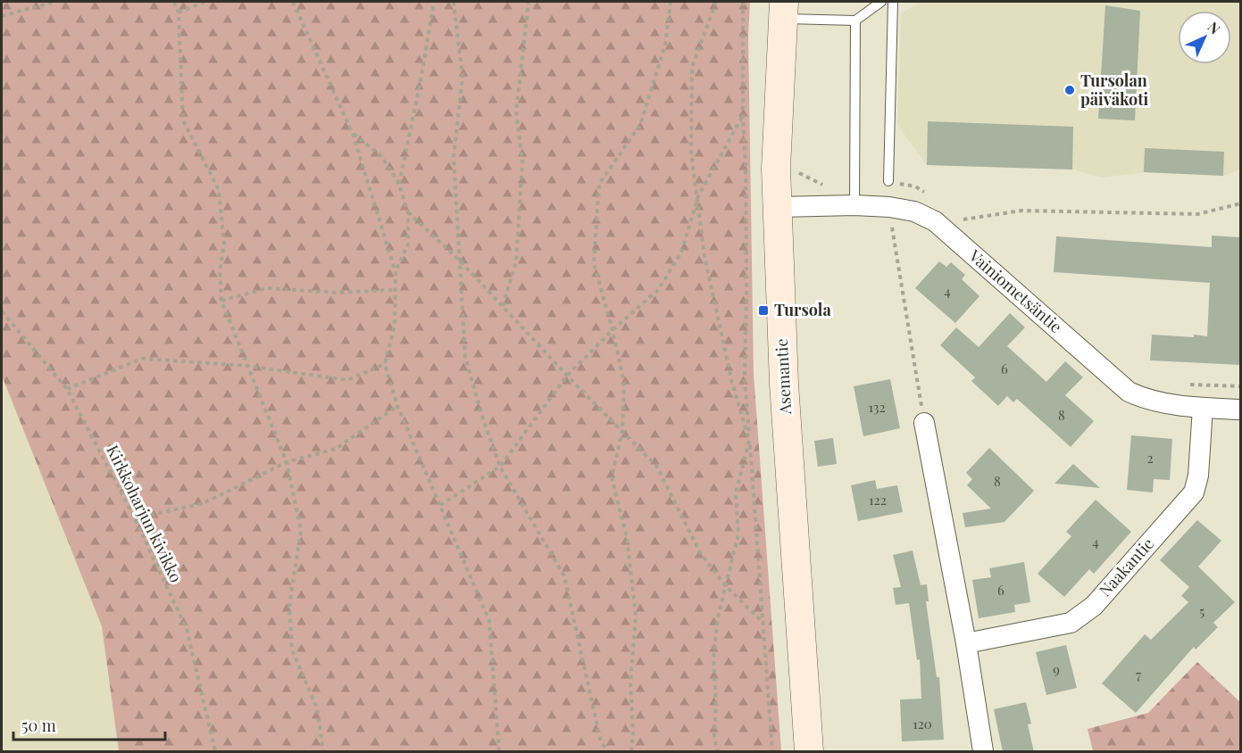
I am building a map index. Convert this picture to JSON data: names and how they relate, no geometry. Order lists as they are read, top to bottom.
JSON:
{
  "streets": {
    "main road": ["Asemantie"],
    "street": ["Vainiometsäntie", "Naakantie"],
    "path": ["Kirkkoharjun kivikko"]
  },
  "crossings": [
    ["Vainiometsäntie", "Asemantie"],
    ["Vainiometsäntie", "Naakantie"]
  ],
  "places": {
    "other": ["Tursolan päiväkoti"],
    "transit": ["Tursola"]
  },
  "house_numbers": [
    "4",
    "6",
    "132",
    "8",
    "2",
    "8",
    "122",
    "4",
    "6",
    "5",
    "9",
    "7",
    "120"
  ],
  "scale_bar": "50 m",
  "north": "top right"
}
